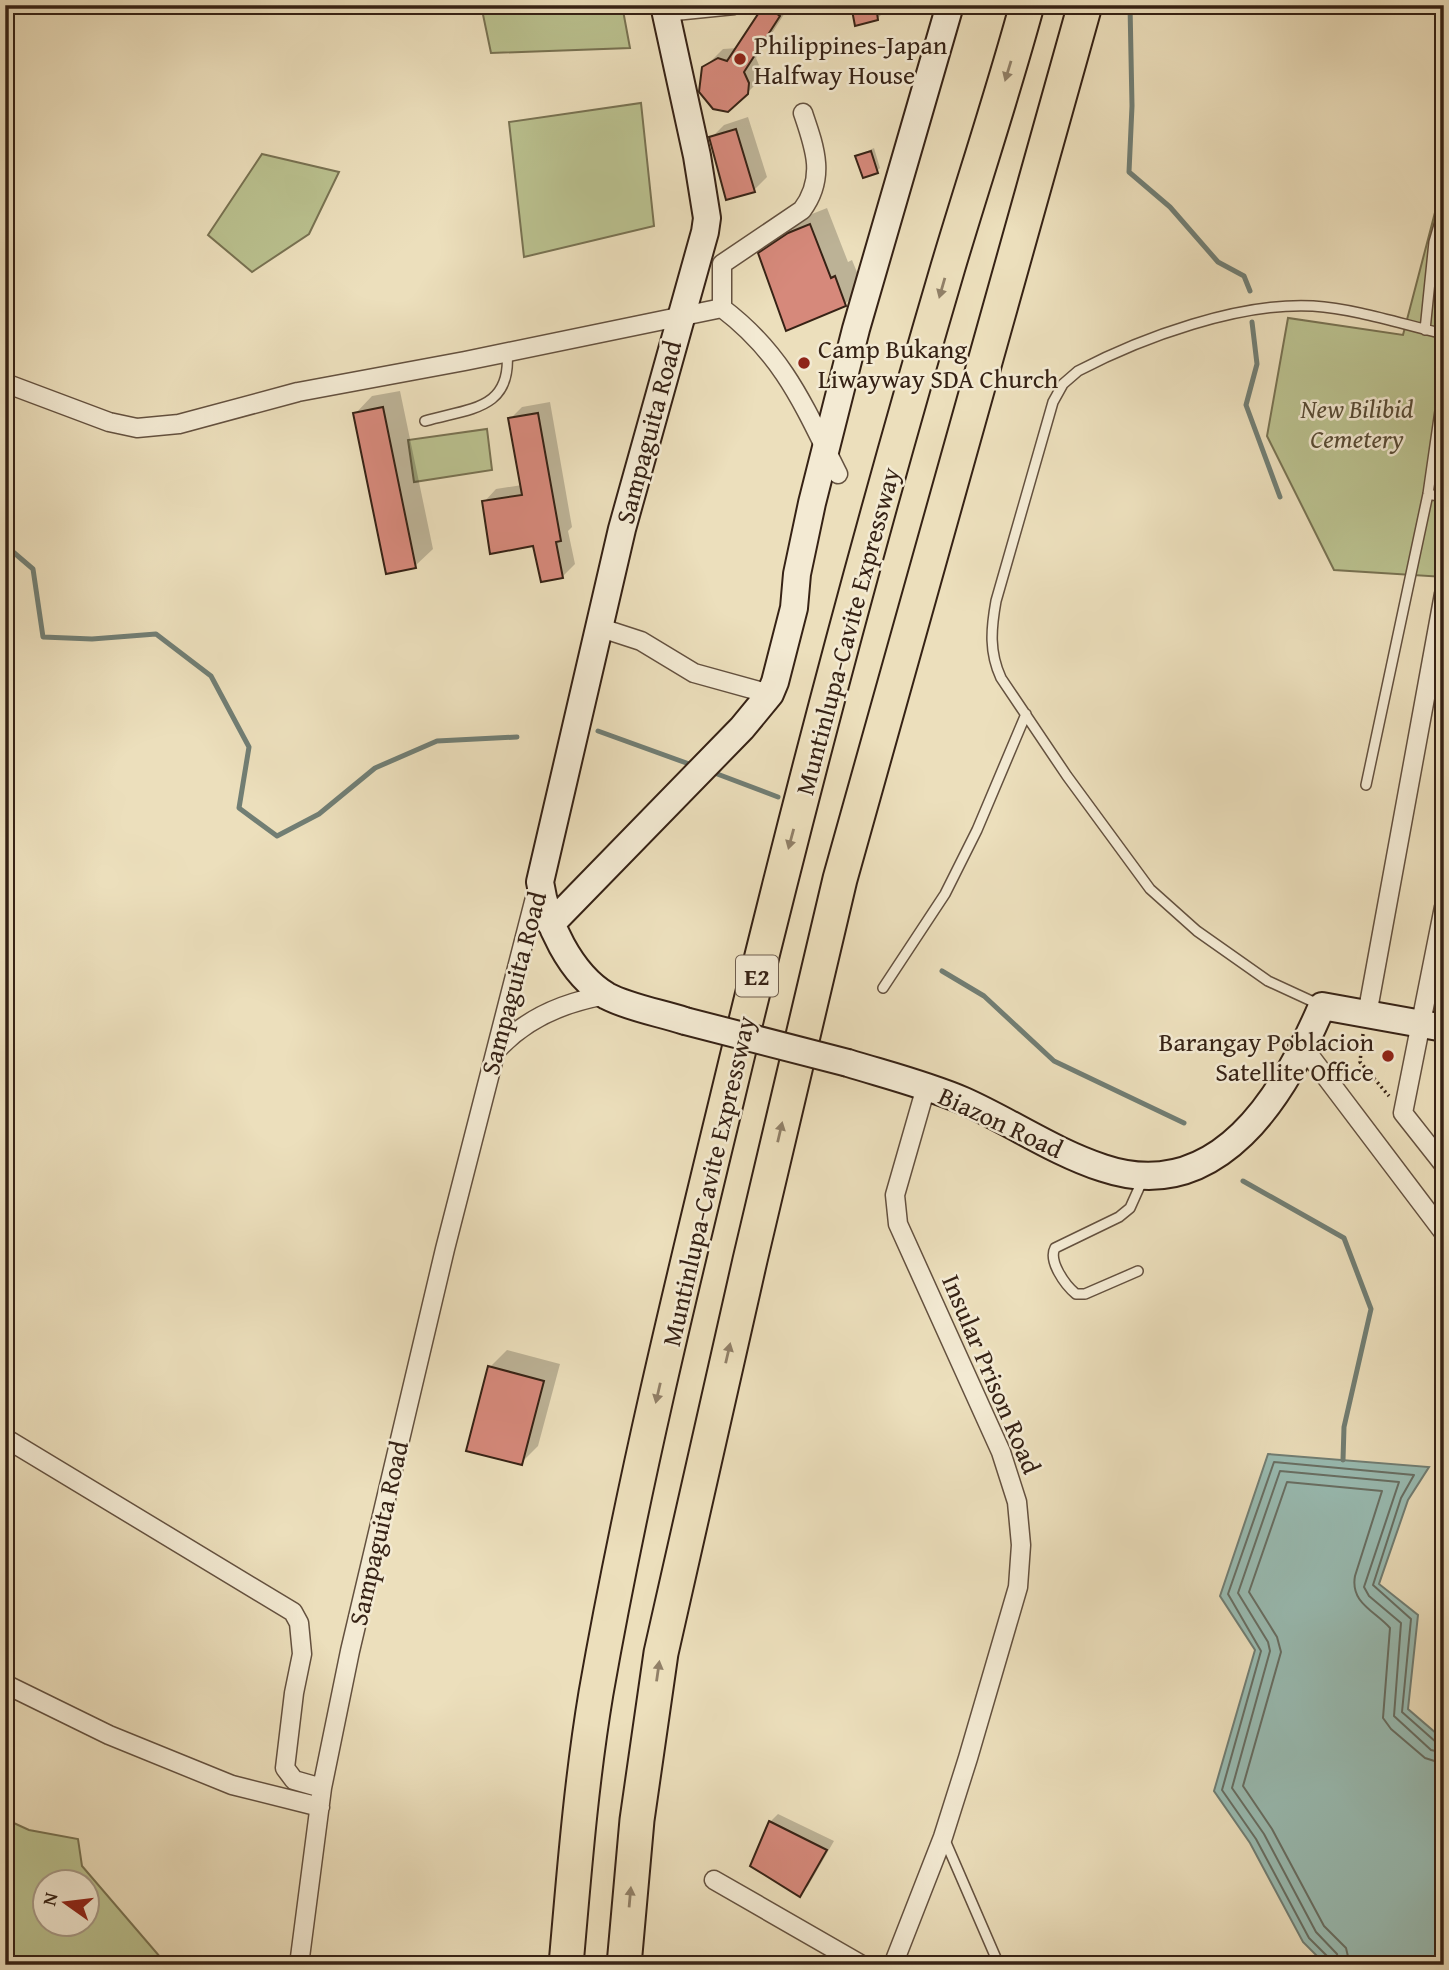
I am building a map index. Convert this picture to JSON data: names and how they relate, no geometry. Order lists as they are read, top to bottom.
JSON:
{
  "streets": {
    "highway": ["Muntinlupa-Cavite Expressway", "E2"],
    "street": ["Sampaguita Road", "Biazon Road", "Insular Prison Road"]
  },
  "crossings": [
    ["Sampaguita Road", "Biazon Road"],
    ["Biazon Road", "Insular Prison Road"]
  ],
  "parks": ["New Bilibid Cemetery"],
  "places": ["Philippines-Japan Halfway House", "Camp Bukang Liwayway SDA Church", "Barangay Poblacion Satellite Office"],
  "north": "left"
}
